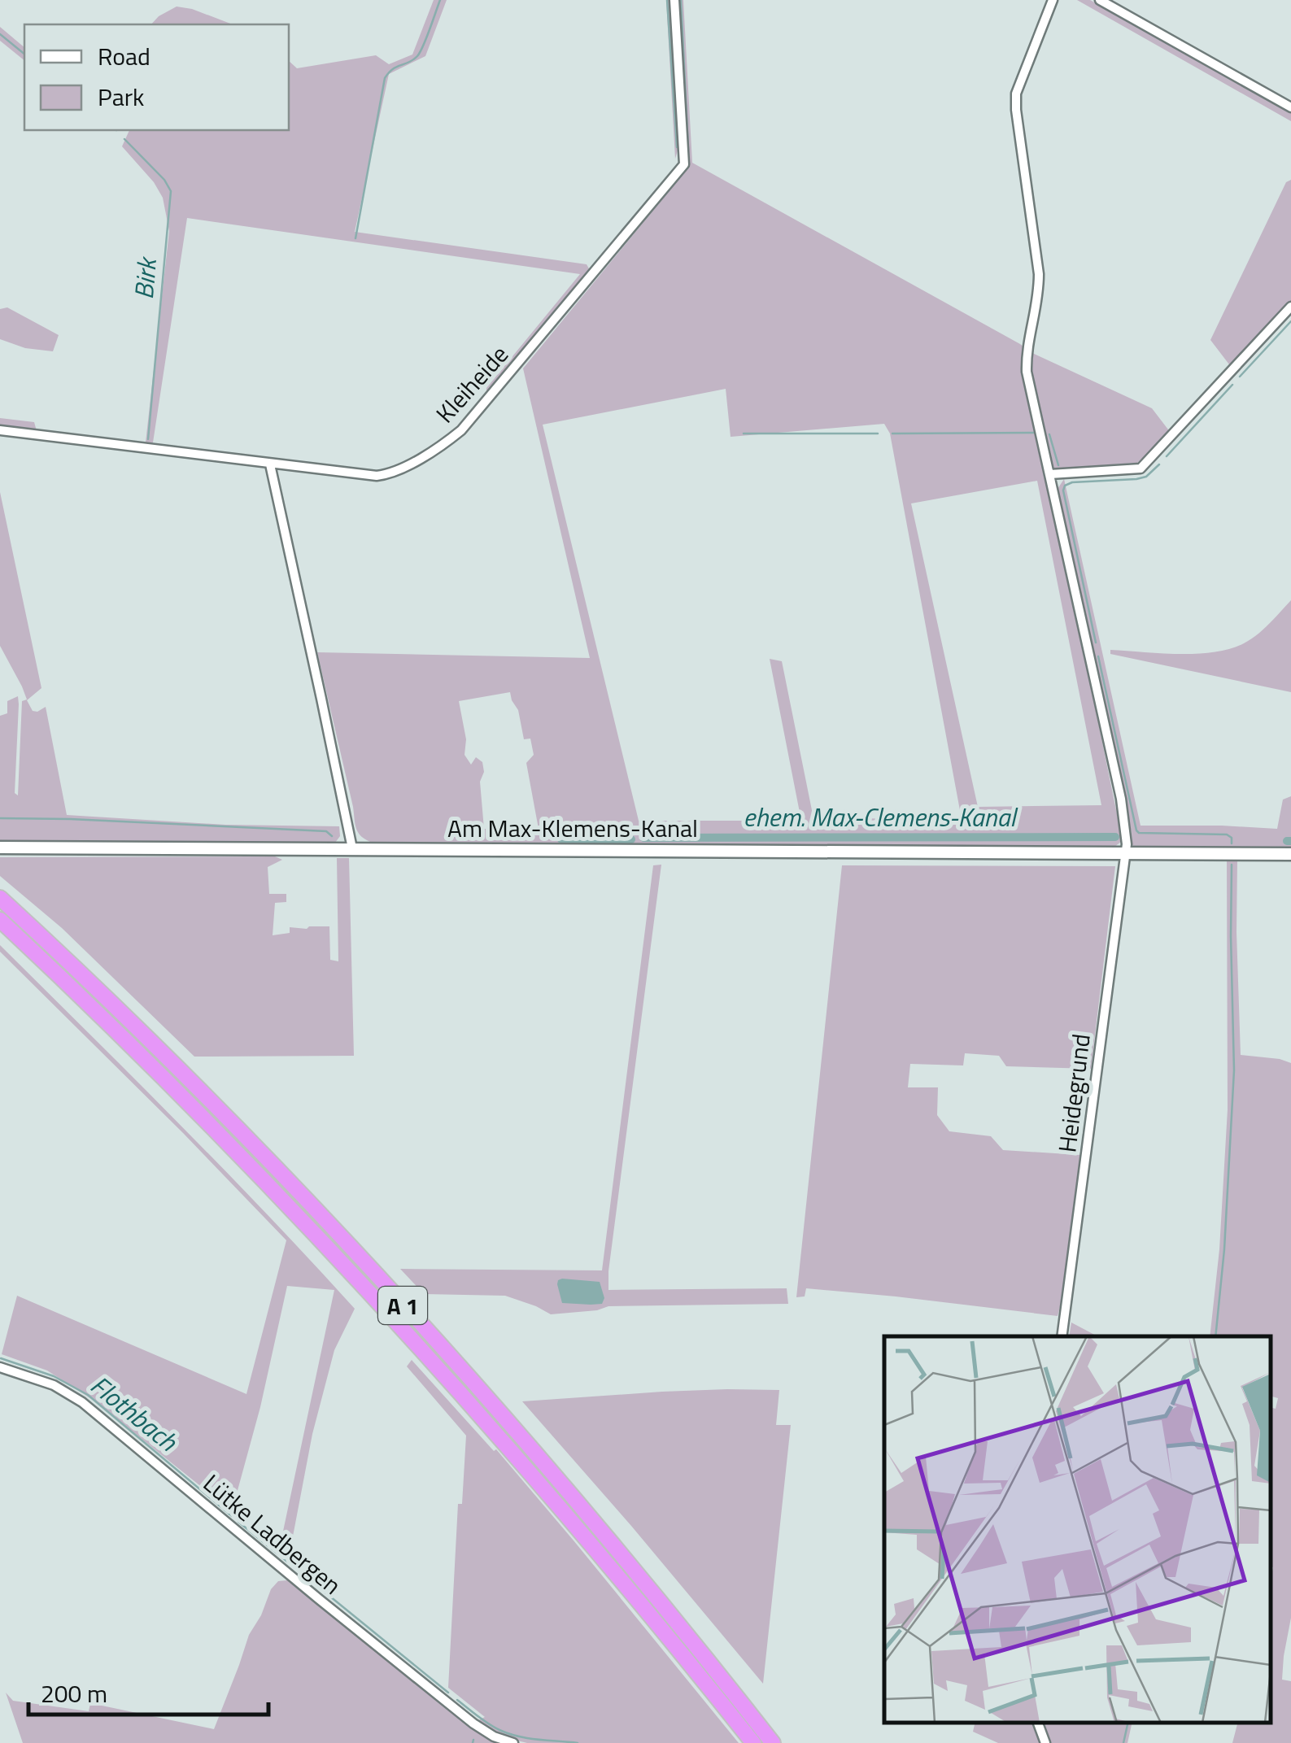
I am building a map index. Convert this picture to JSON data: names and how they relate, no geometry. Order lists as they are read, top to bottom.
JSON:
{
  "streets": {
    "highway": ["A 1"],
    "main road": ["Am Max-Klemens-Kanal"],
    "street": ["Kleiheide", "Heidegrund", "Lütke Ladbergen"]
  },
  "crossings": [
    ["Am Max-Klemens-Kanal", "Heidegrund"]
  ],
  "water": ["Birk", "ehem. Max-Clemens-Kanal", "Flothbach"],
  "legend": ["Road", "Park"],
  "scale_bar": "200 m"
}
